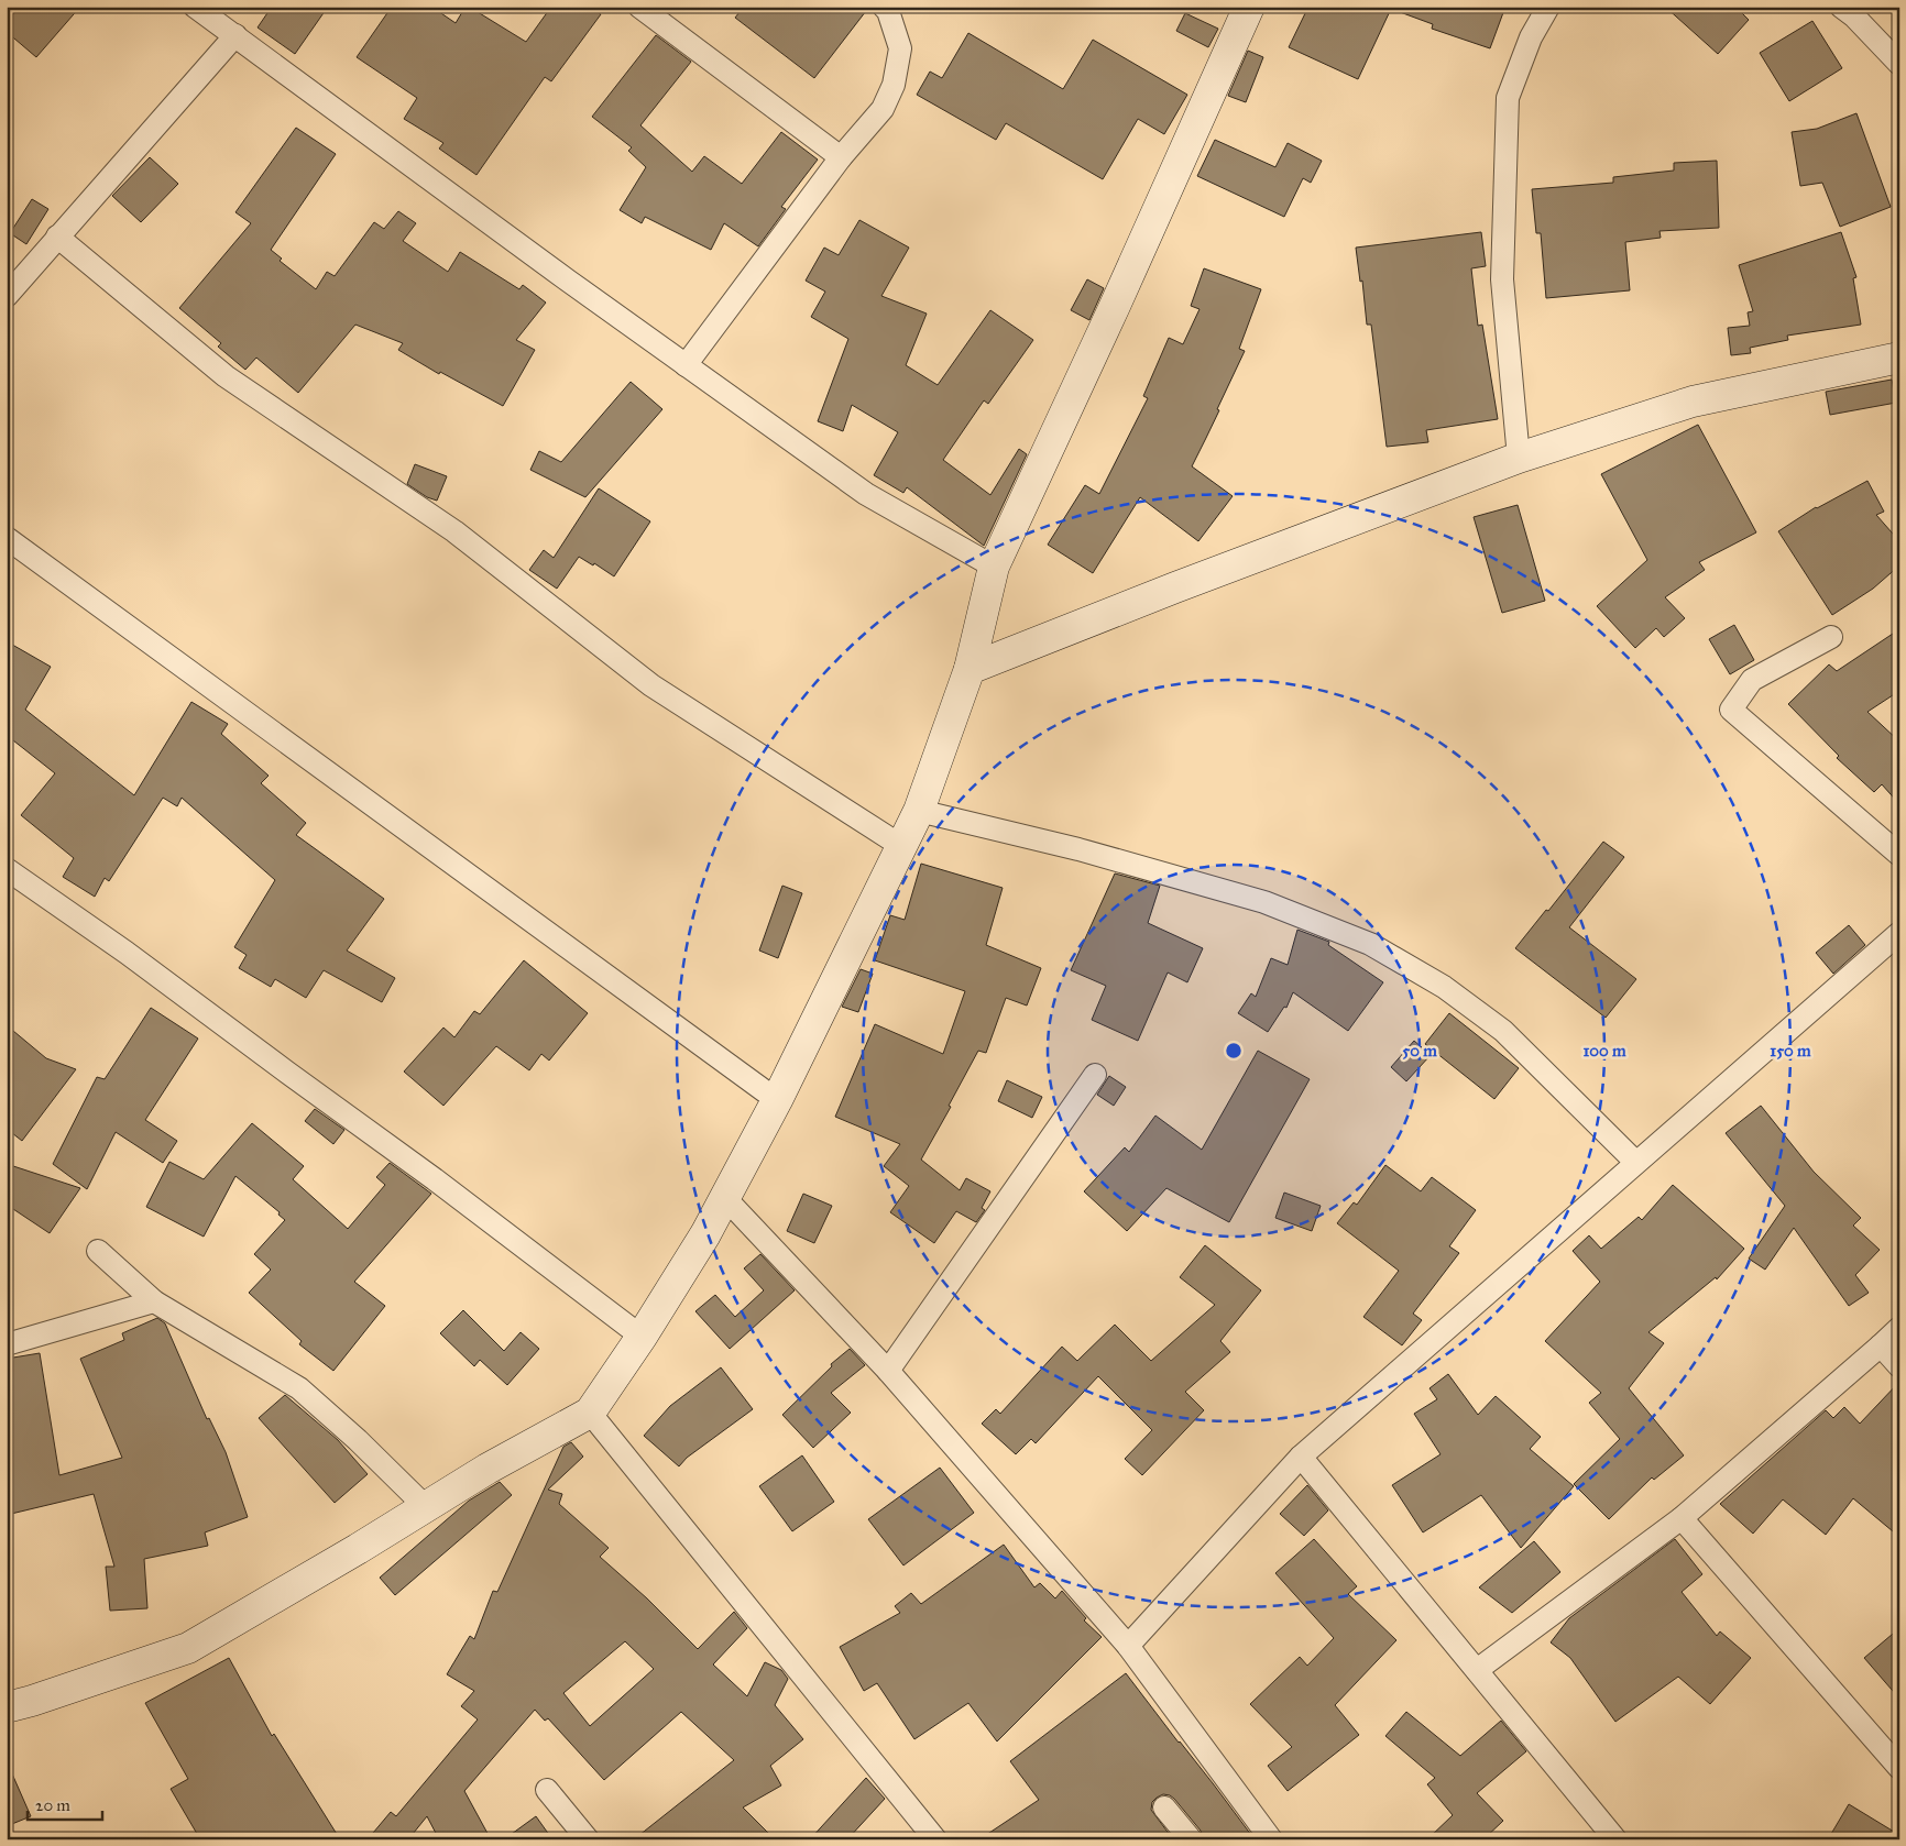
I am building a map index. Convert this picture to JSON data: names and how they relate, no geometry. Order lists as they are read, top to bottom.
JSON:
{
  "scale_bar": "20 m",
  "rings": ["50 m", "100 m", "150 m"]
}
